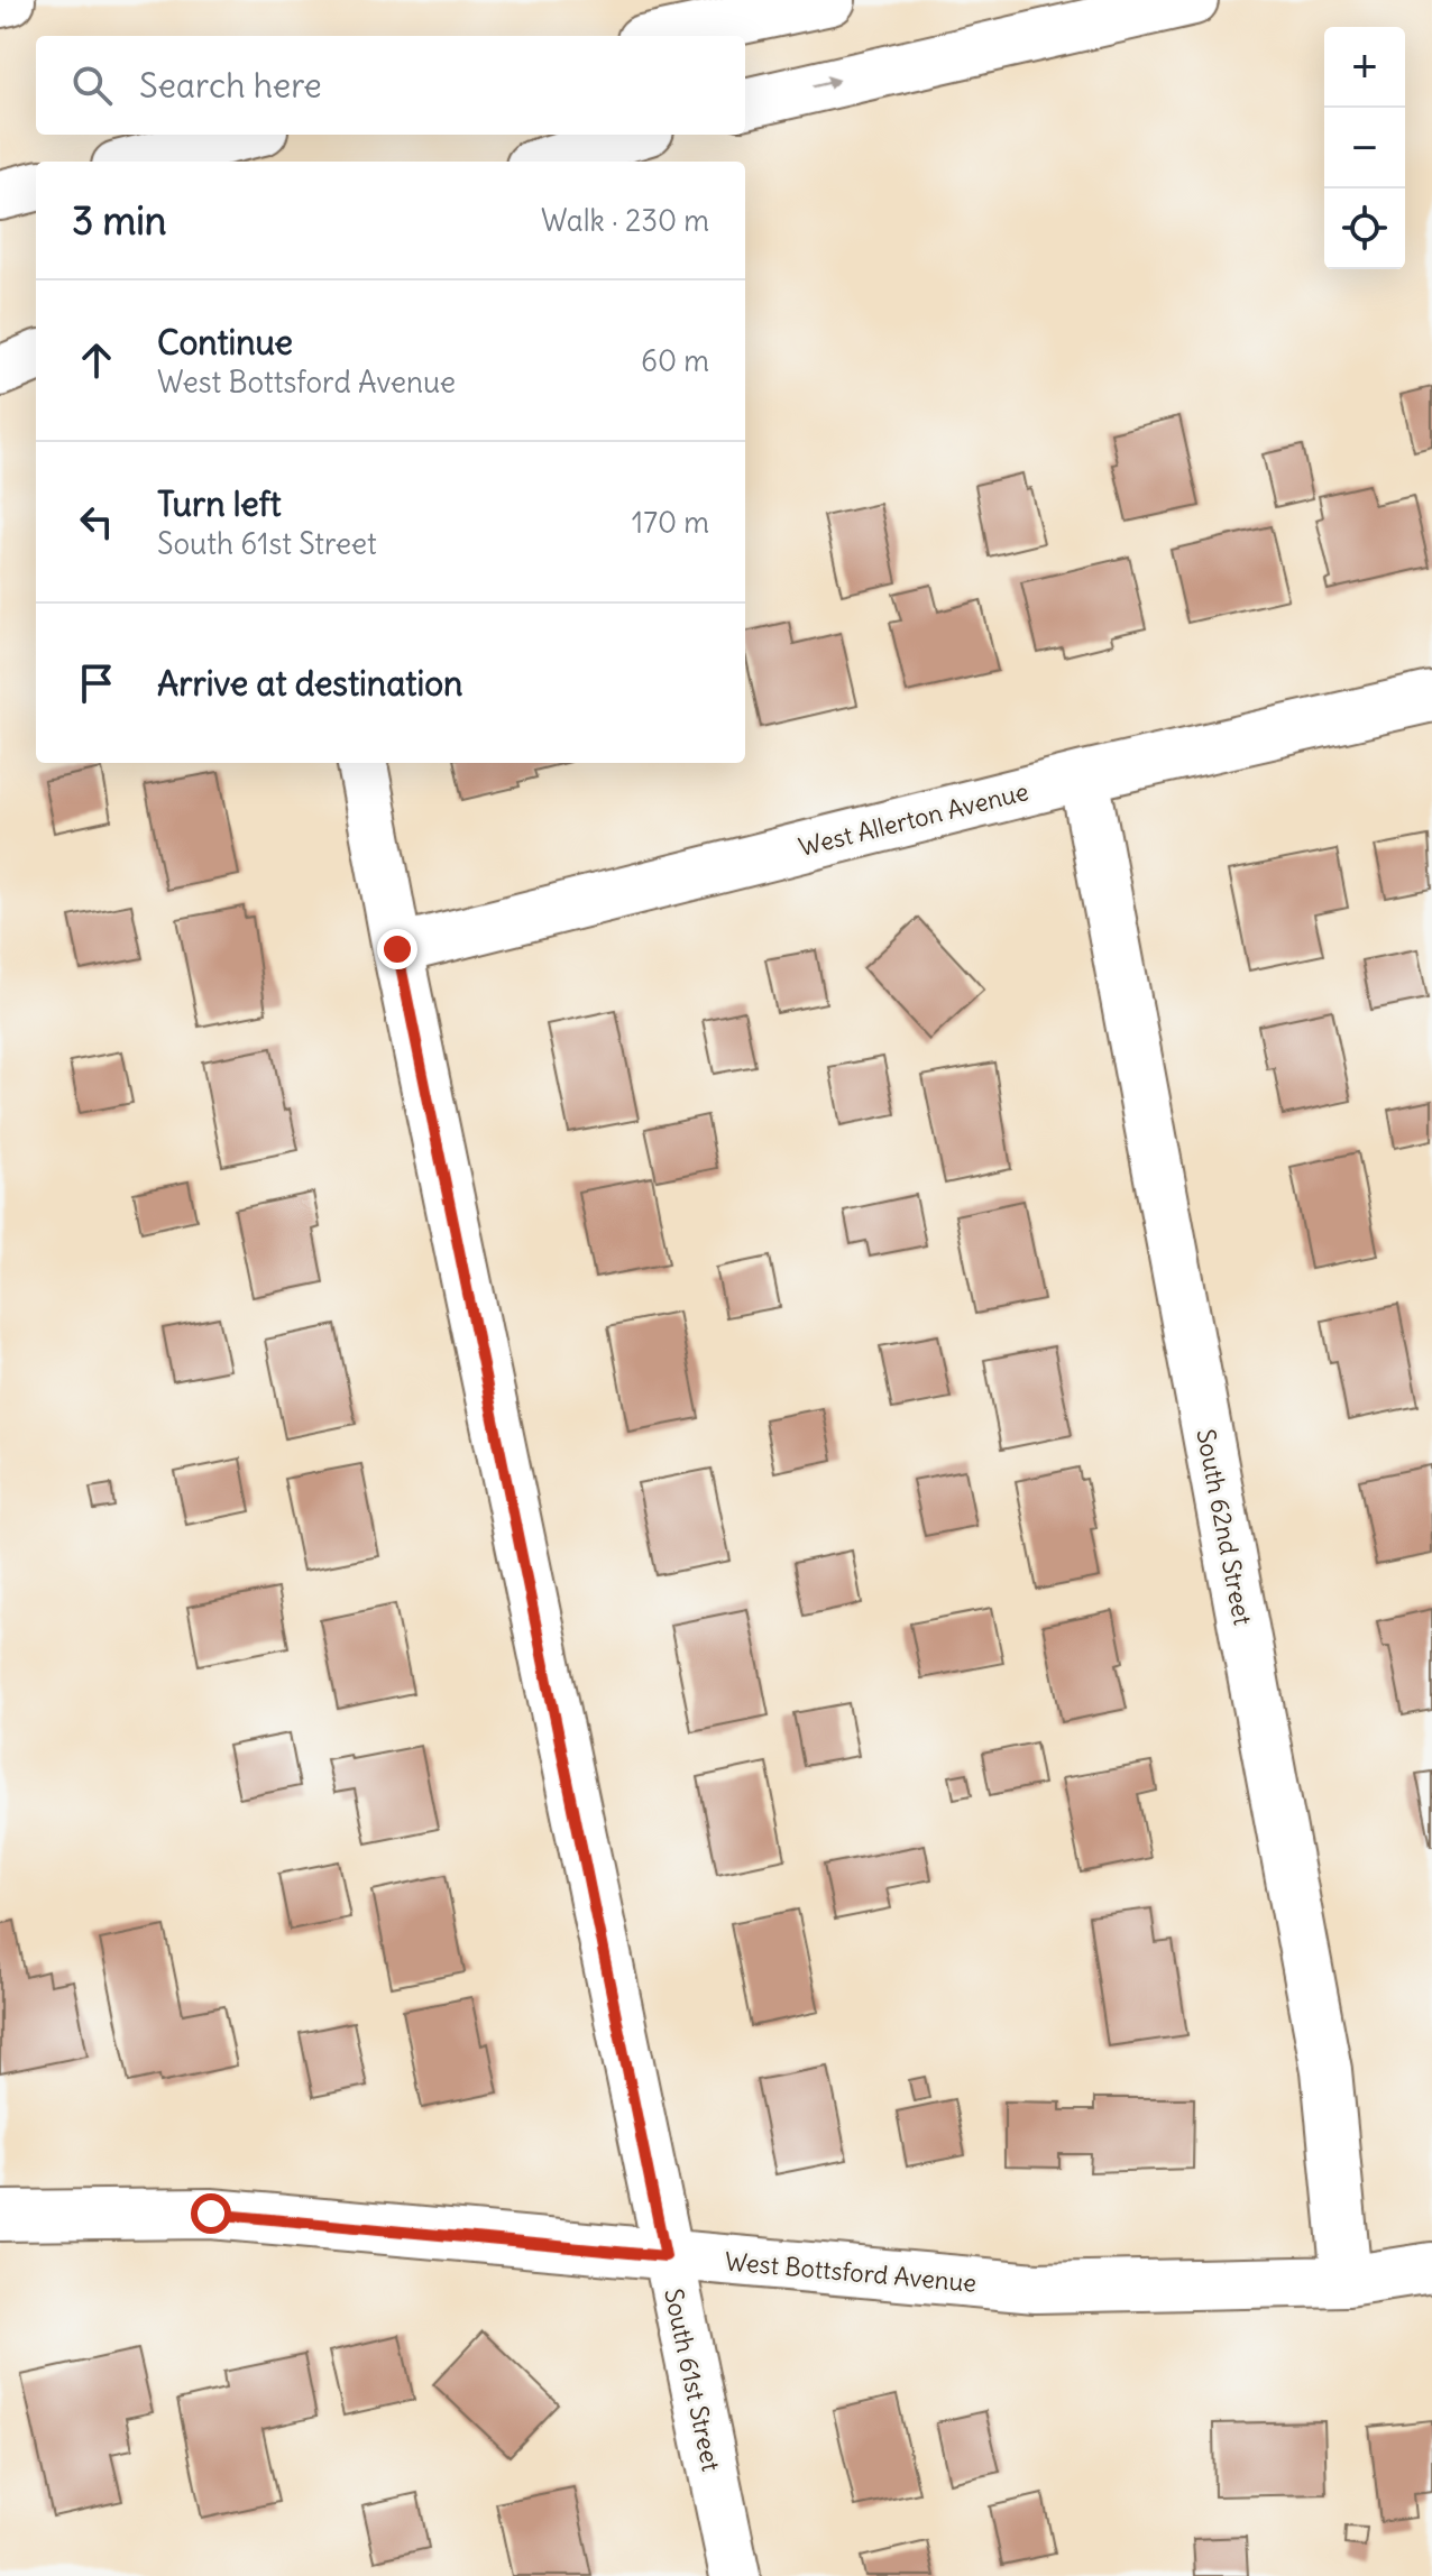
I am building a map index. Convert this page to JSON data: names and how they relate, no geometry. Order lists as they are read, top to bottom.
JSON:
{
  "streets": {
    "main road": [
      "West Allerton Avenue",
      "South 62nd Street",
      "West Bottsford Avenue",
      "South 61st Street"
    ]
  },
  "crossings": [
    ["West Allerton Avenue", "South 62nd Street"],
    ["West Allerton Avenue", "South 61st Street"],
    ["South 62nd Street", "West Bottsford Avenue"],
    ["West Bottsford Avenue", "South 61st Street"]
  ],
  "page": {
    "map_buttons": ["+", "−"],
    "search": "Search here",
    "heading": ["3 min", "Walk · 230 m"],
    "list": [
      ["Continue", "West Bottsford Avenue", "60 m"],
      ["Turn left", "South 61st Street", "170 m"],
      "Arrive at destination"
    ]
  }
}
